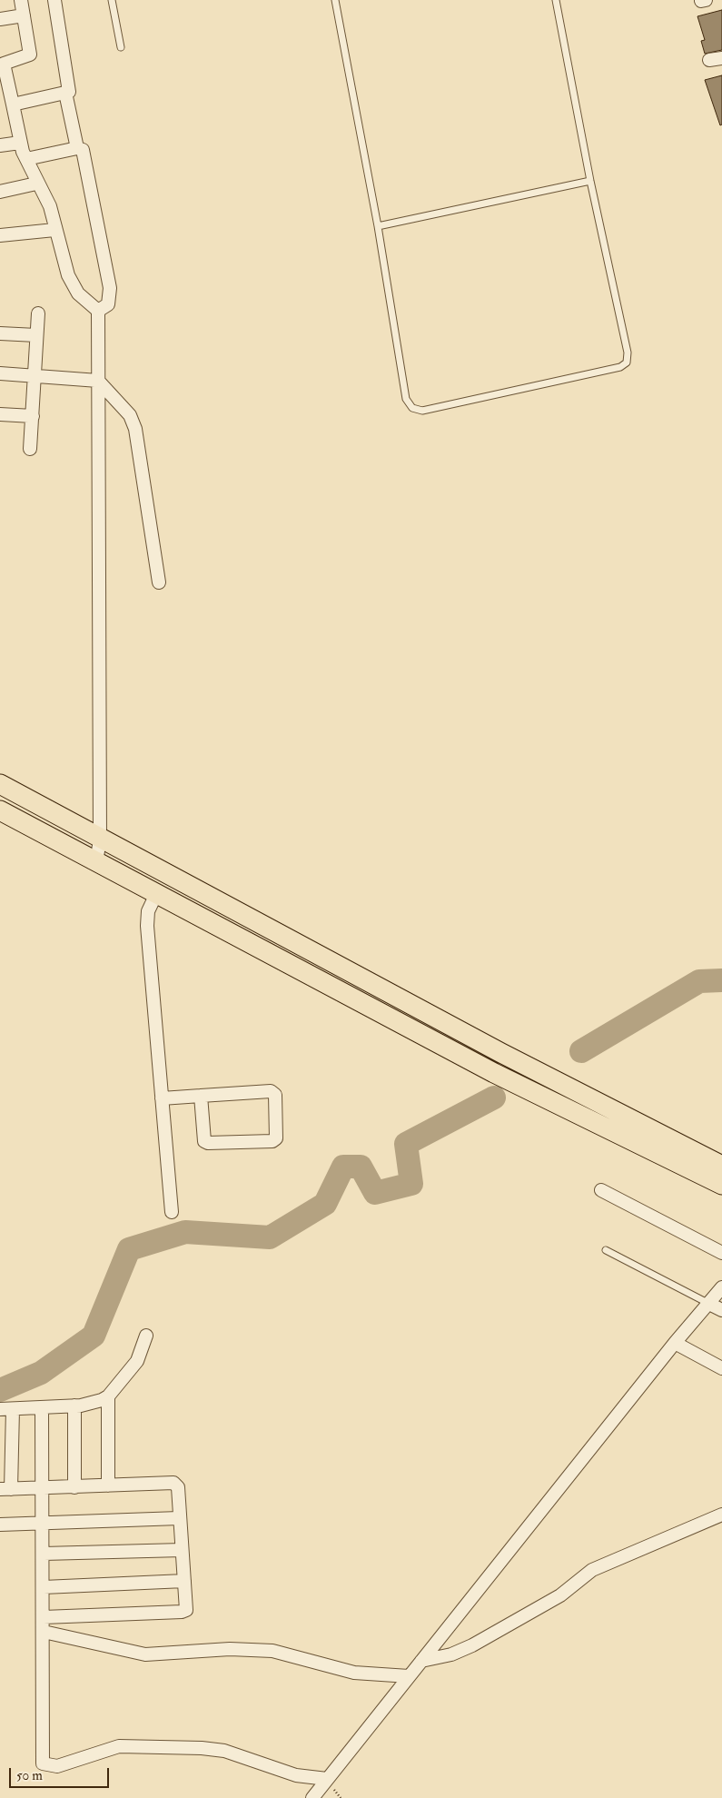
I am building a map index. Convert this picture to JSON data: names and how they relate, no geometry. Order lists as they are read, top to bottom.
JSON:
{
  "scale_bar": "50 m"
}
